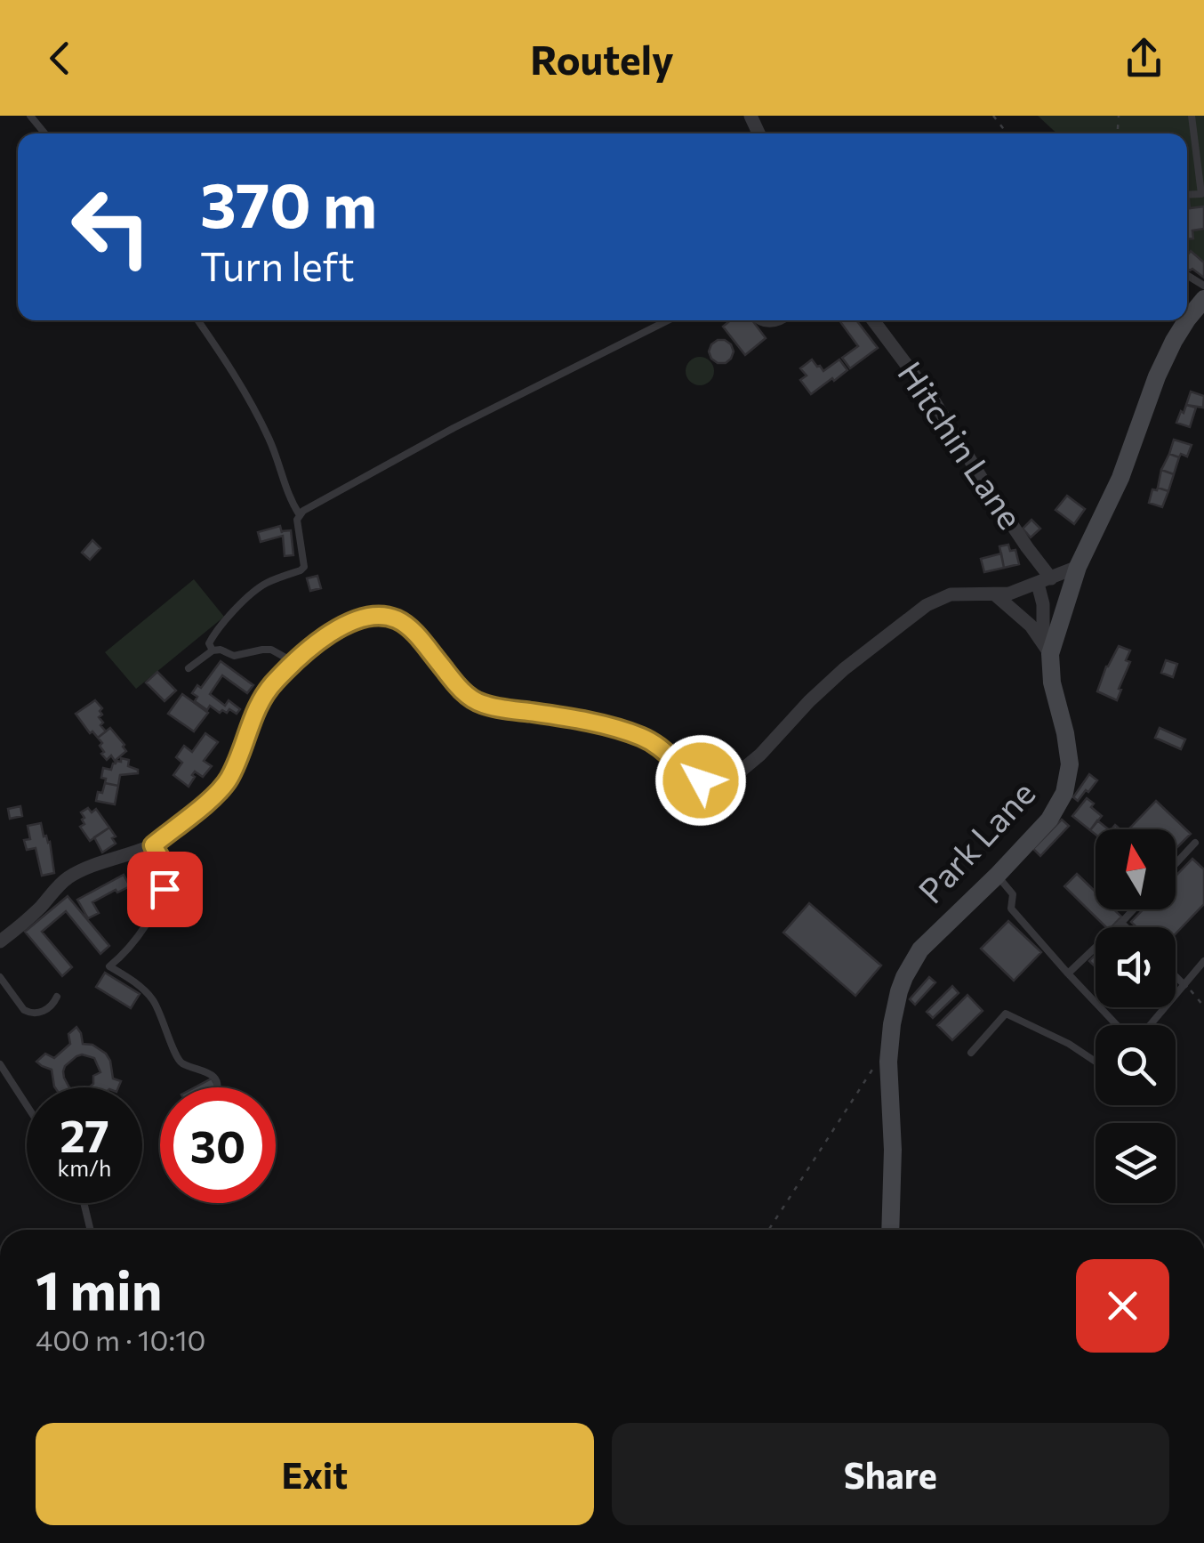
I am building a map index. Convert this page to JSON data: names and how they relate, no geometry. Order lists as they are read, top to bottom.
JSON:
{
  "streets": {
    "street": ["Hitchin Lane", "Park Lane"]
  },
  "north": "top",
  "page": {
    "header": "Routely",
    "turn": ["370 m", "Turn left"],
    "speed": "27 km/h",
    "limit": "30",
    "heading": ["1 min", "400 m · 10:10"],
    "buttons": ["Exit", "Share"]
  }
}
